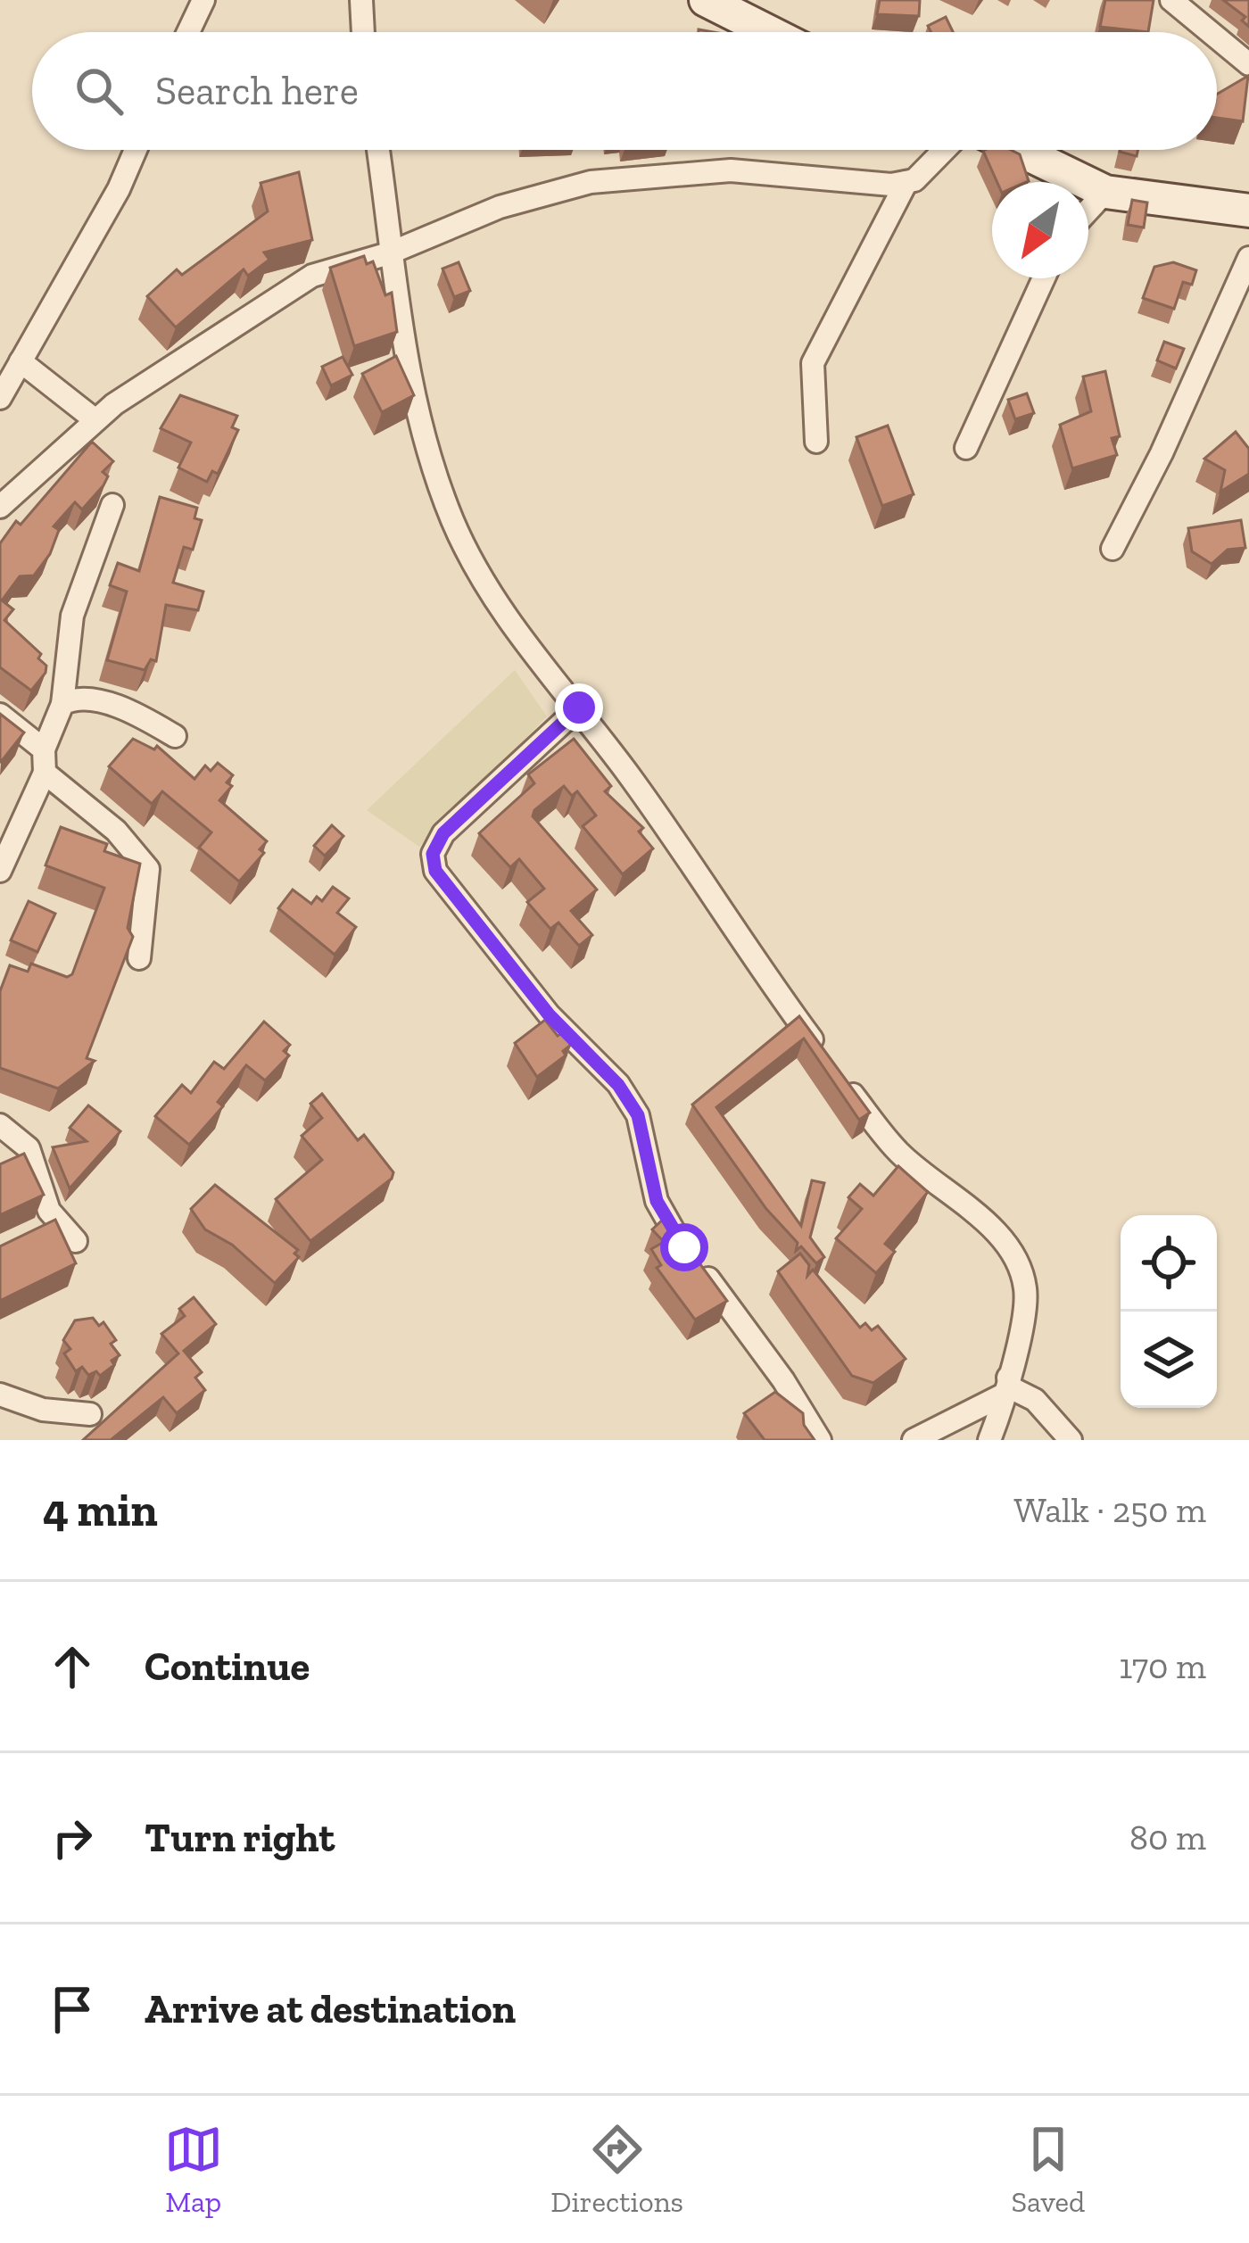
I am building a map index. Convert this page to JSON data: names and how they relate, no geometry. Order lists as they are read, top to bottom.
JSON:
{
  "north": "bottom left",
  "page": {
    "search": "Search here",
    "heading": ["4 min", "Walk · 250 m"],
    "list": [
      ["Continue", "170 m"],
      ["Turn right", "80 m"],
      "Arrive at destination"
    ],
    "nav": ["Map", "Directions", "Saved"]
  }
}
